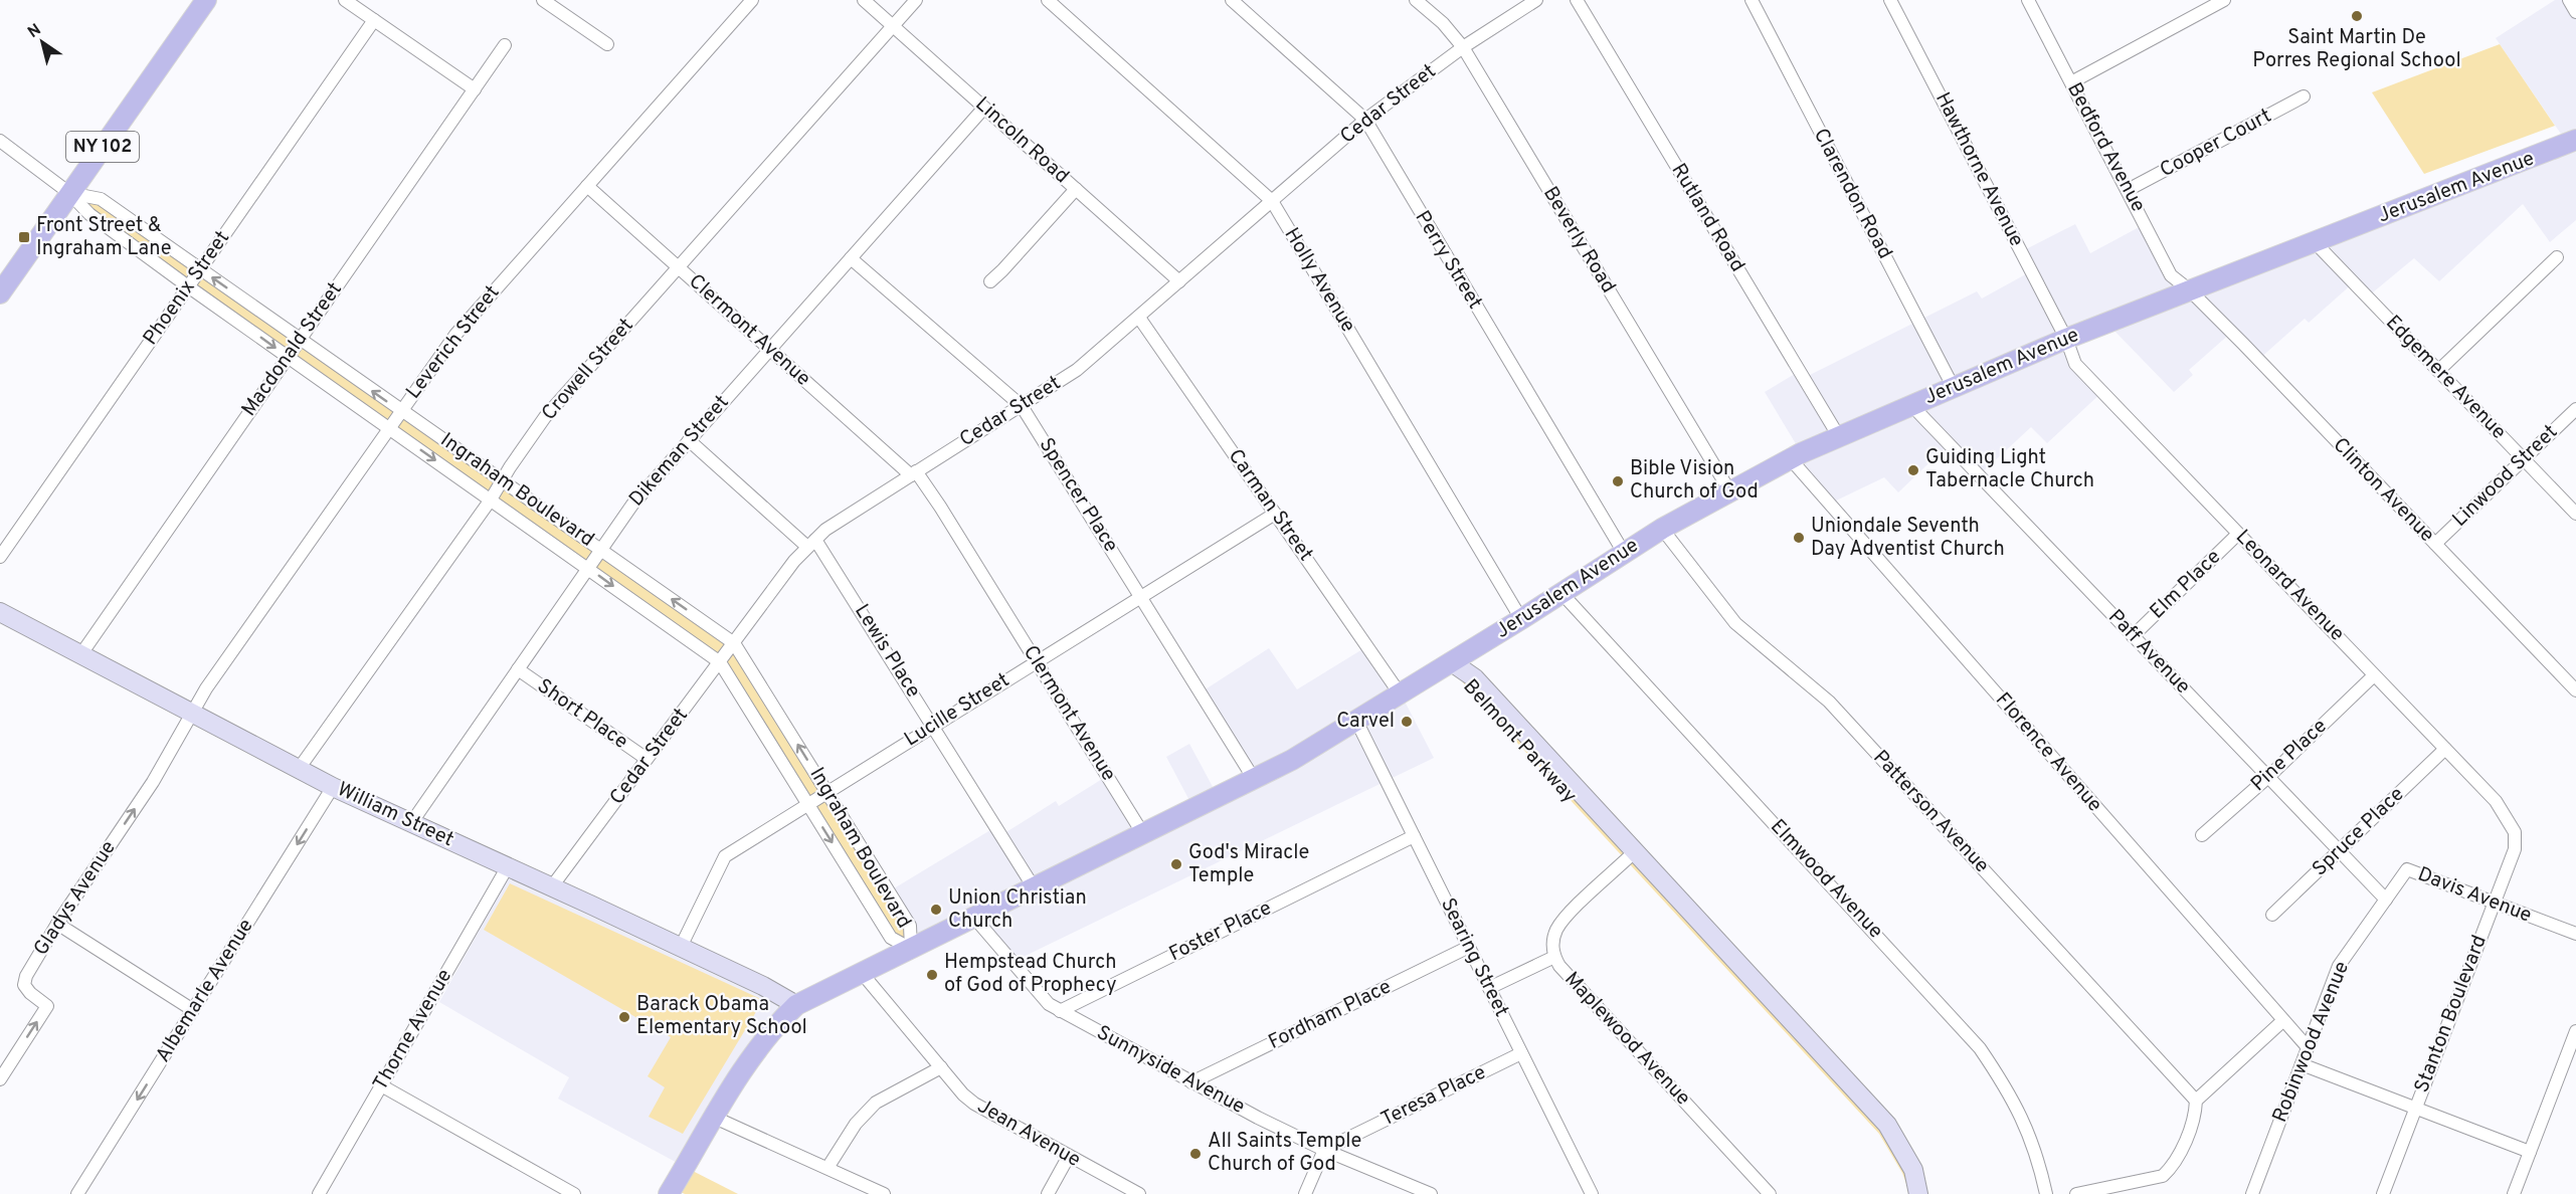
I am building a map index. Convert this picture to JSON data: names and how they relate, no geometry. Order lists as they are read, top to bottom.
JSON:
{
  "streets": {
    "main road": ["NY 102", "Jerusalem Avenue"],
    "street": [
      "Cedar Street",
      "Lincoln Road",
      "Cooper Court",
      "Bedford Avenue",
      "Hawthorne Avenue",
      "Clarendon Road",
      "Rutland Road",
      "Beverly Road",
      "Perry Street",
      "Holly Avenue",
      "Phoenix Street",
      "Clermont Avenue",
      "Leverich Street",
      "Macdonald Street",
      "Crowell Street",
      "Edgemere Avenue",
      "Dikeman Street",
      "Linwood Street",
      "Ingraham Boulevard",
      "Clinton Avenue",
      "Spencer Place",
      "Carman Street",
      "Elm Place",
      "Leonard Avenue",
      "Lewis Place",
      "Paff Avenue",
      "Lucille Street",
      "Short Place",
      "Belmont Parkway",
      "Florence Avenue",
      "Pine Place",
      "Patterson Avenue",
      "William Street",
      "Spruce Place",
      "Elmwood Avenue",
      "Davis Avenue",
      "Gladys Avenue",
      "Foster Place",
      "Searing Street",
      "Albemarle Avenue",
      "Stanton Boulevard",
      "Fordham Place",
      "Thorne Avenue",
      "Maplewood Avenue",
      "Robinwood Avenue",
      "Sunnyside Avenue",
      "Teresa Place",
      "Jean Avenue"
    ]
  },
  "crossings": [
    ["Cedar Street", "Lincoln Road"],
    ["Cedar Street", "Beverly Road"],
    ["Cedar Street", "Perry Street"],
    ["Cedar Street", "Holly Avenue"],
    ["Cedar Street", "Clermont Avenue"],
    ["Cedar Street", "Ingraham Boulevard"],
    ["Cedar Street", "Spencer Place"],
    ["Cedar Street", "Carman Street"],
    ["Cedar Street", "Lewis Place"],
    ["Cedar Street", "Short Place"],
    ["Cedar Street", "William Street"],
    ["Lincoln Road", "Crowell Street"],
    ["Lincoln Road", "Dikeman Street"],
    ["Cooper Court", "Bedford Avenue"],
    ["NY 102", "Ingraham Boulevard"],
    ["Bedford Avenue", "Jerusalem Avenue"],
    ["Bedford Avenue", "Clinton Avenue"],
    ["Hawthorne Avenue", "Jerusalem Avenue"],
    ["Hawthorne Avenue", "Leonard Avenue"],
    ["Jerusalem Avenue", "Clarendon Road"],
    ["Jerusalem Avenue", "Rutland Road"],
    ["Jerusalem Avenue", "Beverly Road"],
    ["Jerusalem Avenue", "Perry Street"],
    ["Jerusalem Avenue", "Holly Avenue"],
    ["Jerusalem Avenue", "Clermont Avenue"],
    ["Jerusalem Avenue", "Edgemere Avenue"],
    ["Jerusalem Avenue", "Ingraham Boulevard"],
    ["Jerusalem Avenue", "Clinton Avenue"],
    ["Jerusalem Avenue", "Spencer Place"],
    ["Jerusalem Avenue", "Carman Street"],
    ["Jerusalem Avenue", "Leonard Avenue"],
    ["Jerusalem Avenue", "Lewis Place"],
    ["Jerusalem Avenue", "Paff Avenue"],
    ["Jerusalem Avenue", "Belmont Parkway"],
    ["Jerusalem Avenue", "Florence Avenue"],
    ["Jerusalem Avenue", "Patterson Avenue"],
    ["Jerusalem Avenue", "William Street"],
    ["Jerusalem Avenue", "Elmwood Avenue"],
    ["Jerusalem Avenue", "Searing Street"],
    ["Jerusalem Avenue", "Sunnyside Avenue"],
    ["Jerusalem Avenue", "Jean Avenue"],
    ["Phoenix Street", "Ingraham Boulevard"],
    ["Clermont Avenue", "Leverich Street"],
    ["Clermont Avenue", "Crowell Street"],
    ["Clermont Avenue", "Dikeman Street"],
    ["Clermont Avenue", "Lucille Street"],
    ["Leverich Street", "Ingraham Boulevard"],
    ["Leverich Street", "William Street"],
    ["Leverich Street", "Gladys Avenue"],
    ["Macdonald Street", "Ingraham Boulevard"],
    ["Macdonald Street", "William Street"],
    ["Crowell Street", "Ingraham Boulevard"],
    ["Crowell Street", "William Street"],
    ["Edgemere Avenue", "Linwood Street"],
    ["Dikeman Street", "Ingraham Boulevard"],
    ["Dikeman Street", "Spencer Place"],
    ["Dikeman Street", "Lewis Place"],
    ["Dikeman Street", "Short Place"],
    ["Dikeman Street", "William Street"],
    ["Linwood Street", "Clinton Avenue"],
    ["Ingraham Boulevard", "Lucille Street"],
    ["Spencer Place", "Lucille Street"],
    ["Carman Street", "Lucille Street"],
    ["Elm Place", "Leonard Avenue"],
    ["Elm Place", "Paff Avenue"],
    ["Leonard Avenue", "Pine Place"],
    ["Leonard Avenue", "Spruce Place"],
    ["Leonard Avenue", "Stanton Boulevard"],
    ["Lewis Place", "Lucille Street"],
    ["Paff Avenue", "Pine Place"],
    ["Paff Avenue", "Spruce Place"],
    ["Paff Avenue", "Davis Avenue"],
    ["Paff Avenue", "Robinwood Avenue"],
    ["Lucille Street", "William Street"],
    ["Belmont Parkway", "Maplewood Avenue"],
    ["Florence Avenue", "Robinwood Avenue"],
    ["William Street", "Gladys Avenue"],
    ["William Street", "Albemarle Avenue"],
    ["William Street", "Thorne Avenue"],
    ["Davis Avenue", "Stanton Boulevard"],
    ["Davis Avenue", "Robinwood Avenue"],
    ["Foster Place", "Searing Street"],
    ["Foster Place", "Sunnyside Avenue"],
    ["Searing Street", "Fordham Place"],
    ["Searing Street", "Teresa Place"],
    ["Fordham Place", "Sunnyside Avenue"],
    ["Sunnyside Avenue", "Teresa Place"]
  ],
  "one_way": ["Gladys Avenue", "Albemarle Avenue"],
  "places": {
    "other": [
      "Saint Martin De Porres Regional School",
      "Guiding Light Tabernacle Church",
      "Bible Vision Church of God",
      "Uniondale Seventh Day Adventist Church",
      "Carvel",
      "God's Miracle Temple",
      "Union Christian Church",
      "Hempstead Church of God of Prophecy",
      "Barack Obama Elementary School",
      "All Saints Temple Church of God"
    ],
    "transit": ["Front Street & Ingraham Lane"]
  },
  "north": "top left"
}
